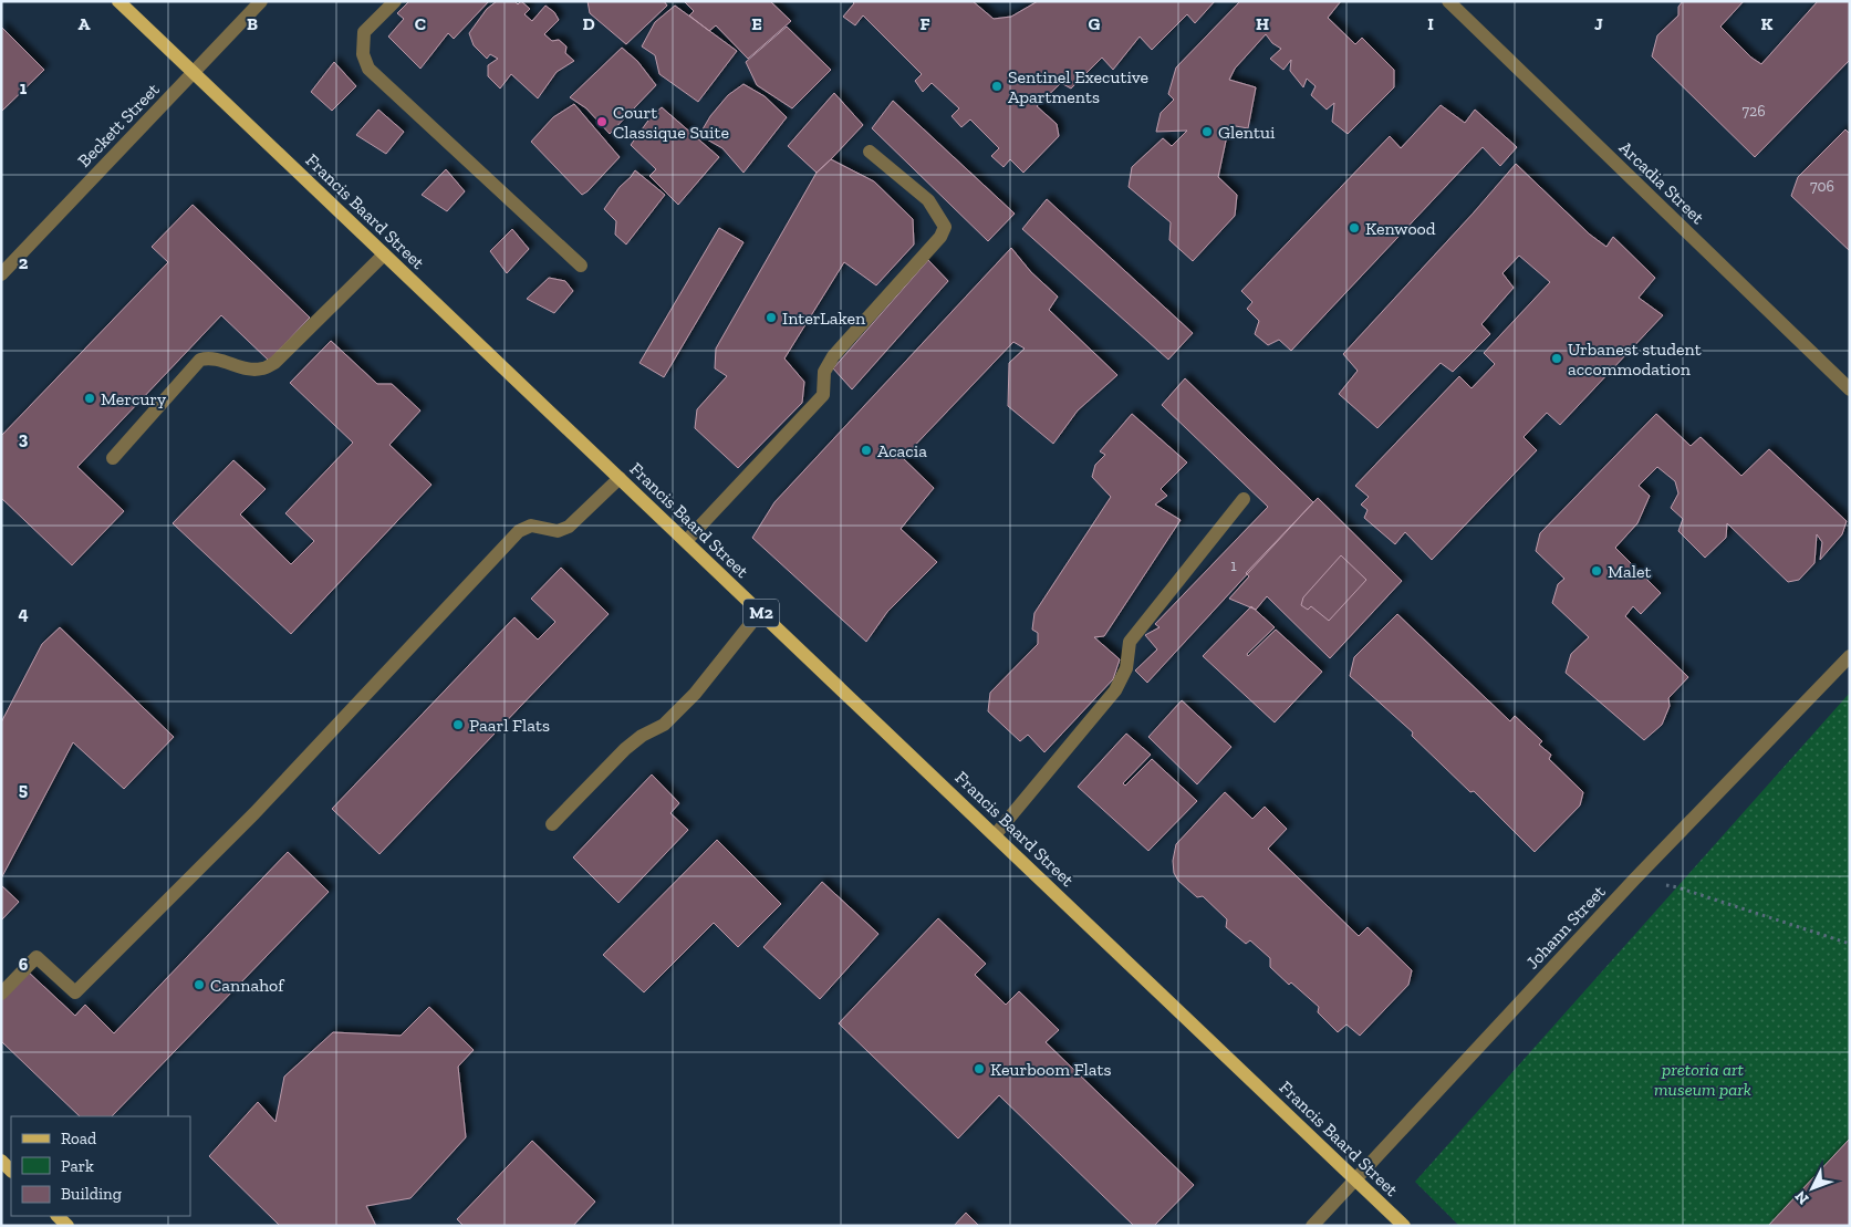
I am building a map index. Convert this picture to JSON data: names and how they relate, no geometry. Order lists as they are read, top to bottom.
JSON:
{
  "streets": {
    "main road": ["Francis Baard Street", "M2"],
    "street": ["Beckett Street", "Arcadia Street", "Johann Street"]
  },
  "crossings": [
    ["Beckett Street", "Francis Baard Street"],
    ["Francis Baard Street", "Johann Street"]
  ],
  "parks": ["pretoria art museum park"],
  "places": [
    "Sentinel Executive Apartments",
    "Court Classique Suite",
    "Glentui",
    "Kenwood",
    "InterLaken",
    "Urbanest student accommodation",
    "Mercury",
    "Acacia",
    "Malet",
    "Paarl Flats",
    "Cannahof",
    "Keurboom Flats"
  ],
  "house_numbers": ["726", "706", "1"],
  "legend": ["Road", "Park", "Building"],
  "north": "bottom left",
  "grid": {
    "columns": [
      "A",
      "B",
      "C",
      "D",
      "E",
      "F",
      "G",
      "H",
      "I",
      "J",
      "K"
    ],
    "rows": [
      "1",
      "2",
      "3",
      "4",
      "5",
      "6"
    ]
  }
}
